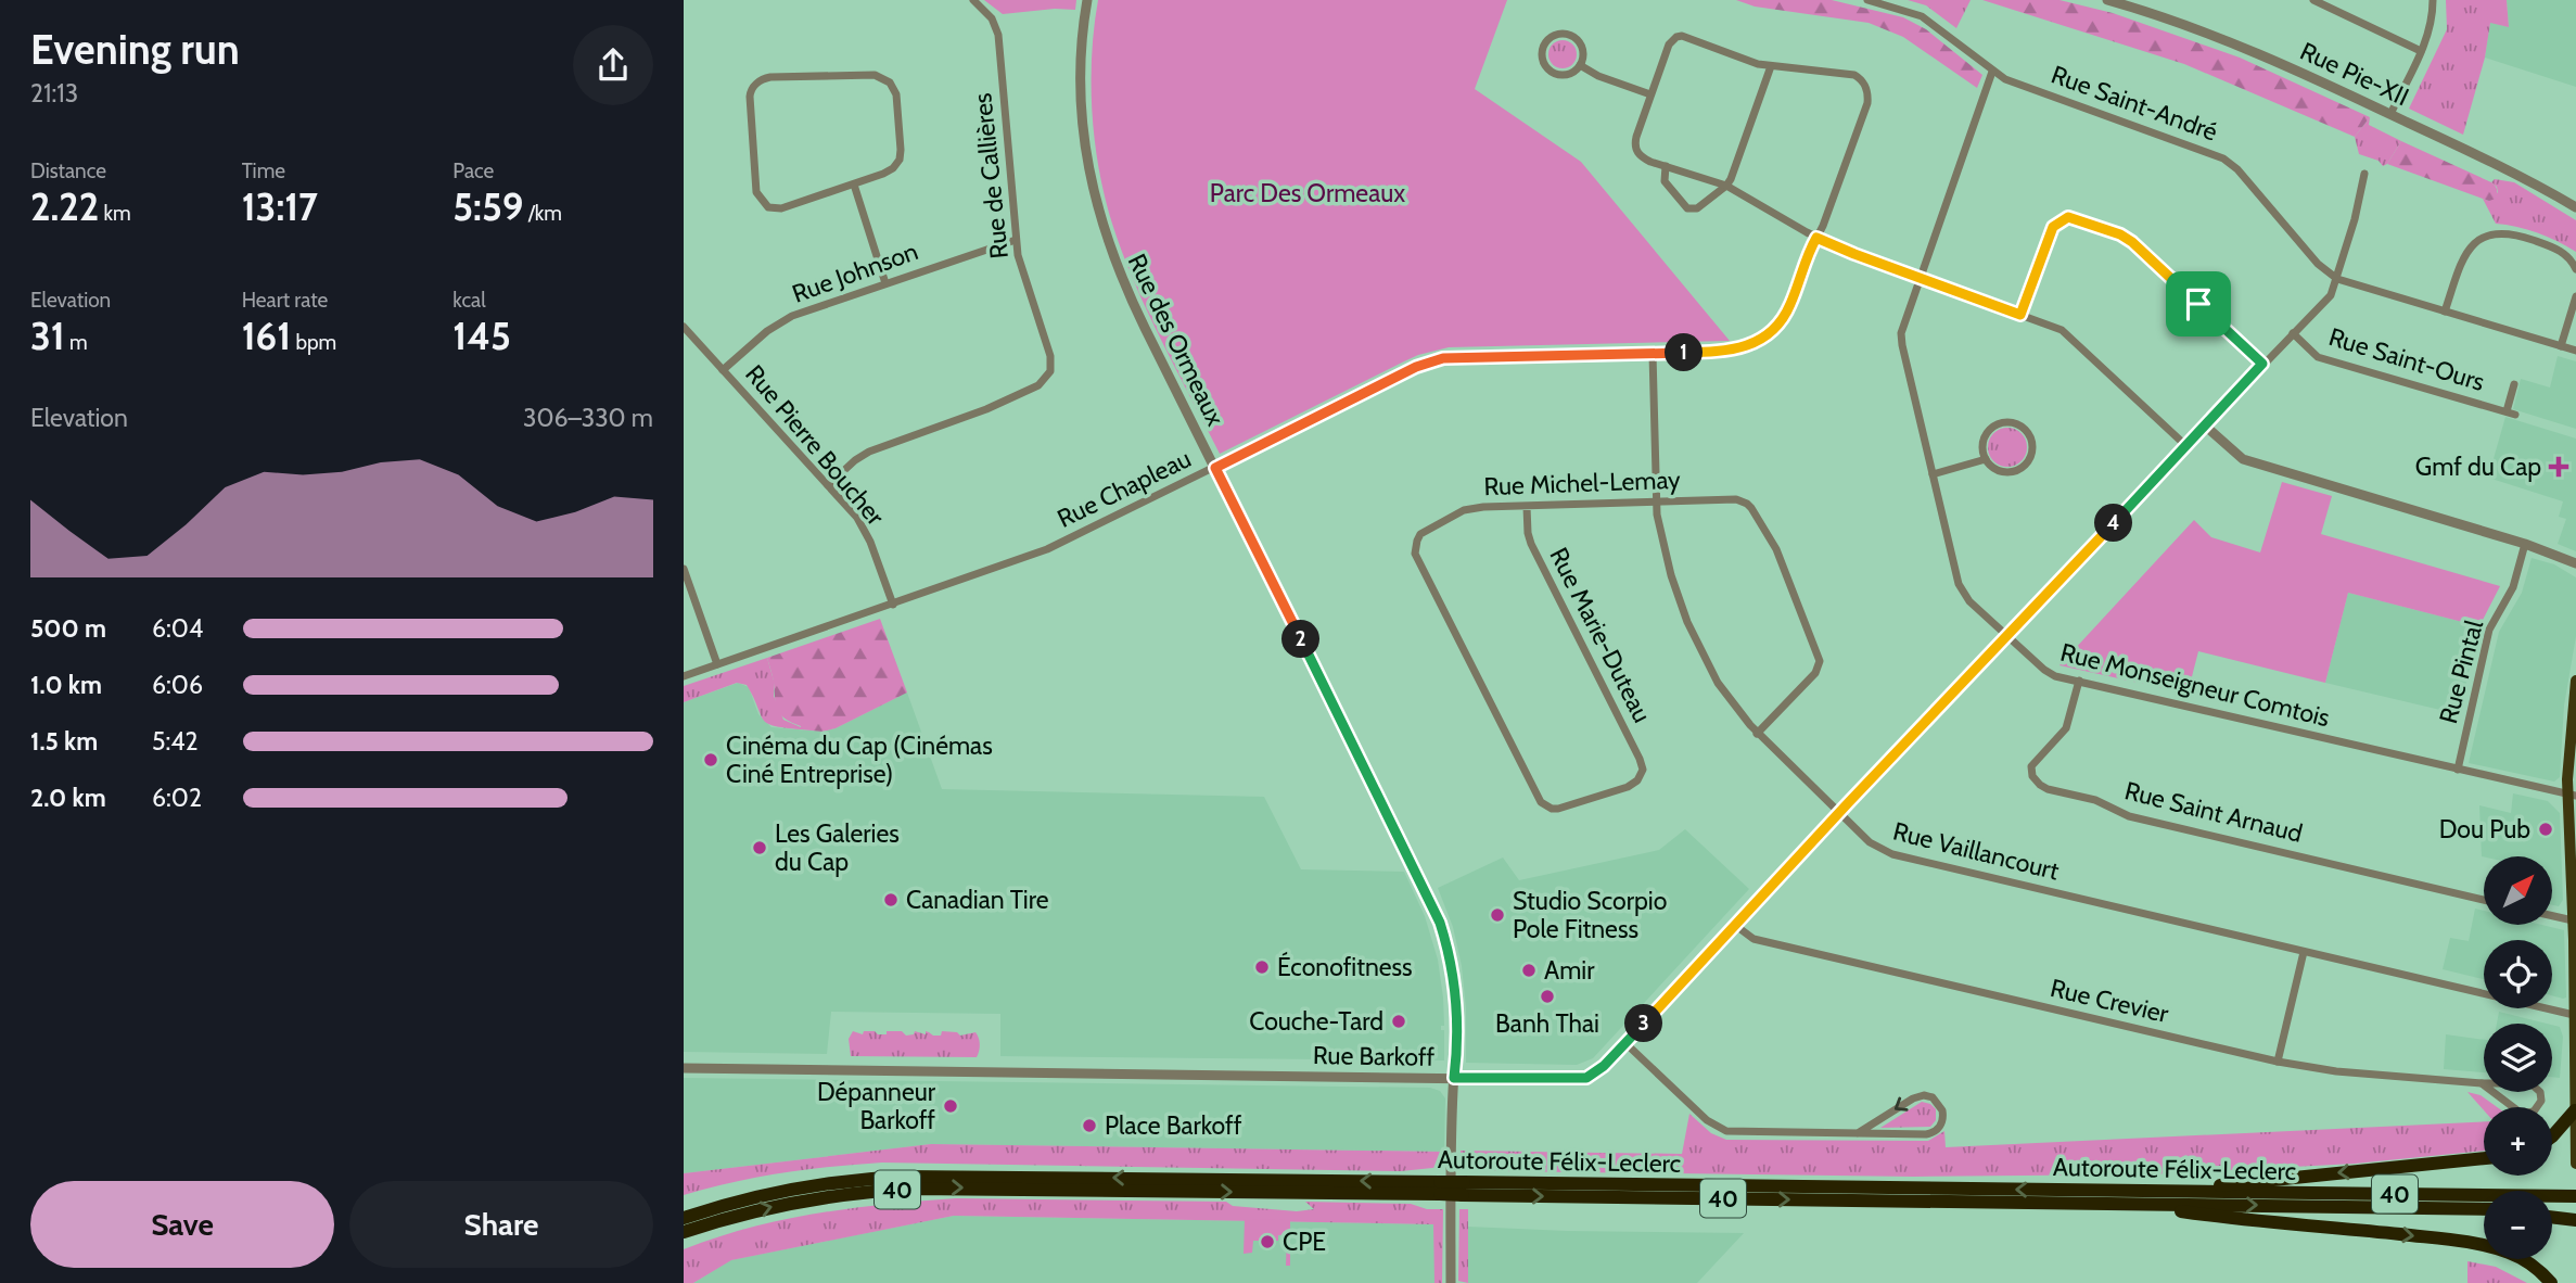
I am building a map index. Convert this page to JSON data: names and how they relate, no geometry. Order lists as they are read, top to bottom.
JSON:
{
  "streets": {
    "highway": ["Autoroute Félix-Leclerc", "40"],
    "street": [
      "Rue Pie-XII",
      "Rue Saint-André",
      "Rue de Callières",
      "Rue Johnson",
      "Rue des Ormeaux",
      "Rue Saint-Ours",
      "Rue Pierre Boucher",
      "Rue Michel-Lemay",
      "Rue Chapleau",
      "Rue Marie-Duteau",
      "Rue Pintal",
      "Rue Monseigneur Comtois",
      "Rue Saint Arnaud",
      "Rue Vaillancourt",
      "Rue Crevier",
      "Rue Barkoff"
    ]
  },
  "crossings": [
    ["Rue Saint-André", "Rue Monseigneur Comtois"],
    ["Rue Saint-André", "Rue Barkoff"],
    ["Rue de Callières", "Rue Johnson"],
    ["Rue de Callières", "Rue Pierre Boucher"],
    ["Rue Johnson", "Rue Pierre Boucher"],
    ["Rue des Ormeaux", "Rue Chapleau"],
    ["Rue des Ormeaux", "Rue Barkoff"],
    ["Rue Saint-Ours", "Rue Barkoff"],
    ["Rue Pierre Boucher", "Rue Chapleau"],
    ["Rue Michel-Lemay", "Rue Marie-Duteau"],
    ["Rue Michel-Lemay", "Rue Vaillancourt"],
    ["Rue Chapleau", "Rue Monseigneur Comtois"],
    ["Rue Chapleau", "Rue Vaillancourt"],
    ["Rue Chapleau", "Rue Barkoff"],
    ["Rue Pintal", "Rue Monseigneur Comtois"],
    ["Rue Monseigneur Comtois", "Rue Saint Arnaud"],
    ["Rue Monseigneur Comtois", "Rue Barkoff"],
    ["Rue Vaillancourt", "Rue Barkoff"],
    ["Rue Crevier", "Rue Barkoff"]
  ],
  "parks": ["Parc Des Ormeaux"],
  "places": {
    "health": ["Gmf du Cap"],
    "other": [
      "Cinéma du Cap (Cinémas Ciné Entreprise)",
      "Dou Pub",
      "Les Galeries du Cap",
      "Canadian Tire",
      "Studio Scorpio Pole Fitness",
      "Éconofitness",
      "Amir",
      "Banh Thai",
      "Couche-Tard",
      "Dépanneur Barkoff",
      "Place Barkoff",
      "CPE"
    ]
  },
  "north": "top right",
  "page": {
    "heading": ["Evening run", "21:13"],
    "stats": [
      ["Distance", "2.22 km"],
      ["Time", "13:17"],
      ["Pace", "5:59 /km"],
      ["Elevation", "31 m"],
      ["Heart rate", "161 bpm"],
      ["kcal", "145"]
    ],
    "pins": [
      "1",
      "4",
      "2",
      "3"
    ],
    "chart": ["Elevation", "306–330 m"],
    "list": [
      {
        "name": "500 m",
        "note": "6:04"
      },
      {
        "name": "1.0 km",
        "note": "6:06"
      },
      {
        "name": "1.5 km",
        "note": "5:42"
      },
      {
        "name": "2.0 km",
        "note": "6:02"
      }
    ],
    "map_buttons": ["+", "−"],
    "buttons": ["Save", "Share"]
  }
}
